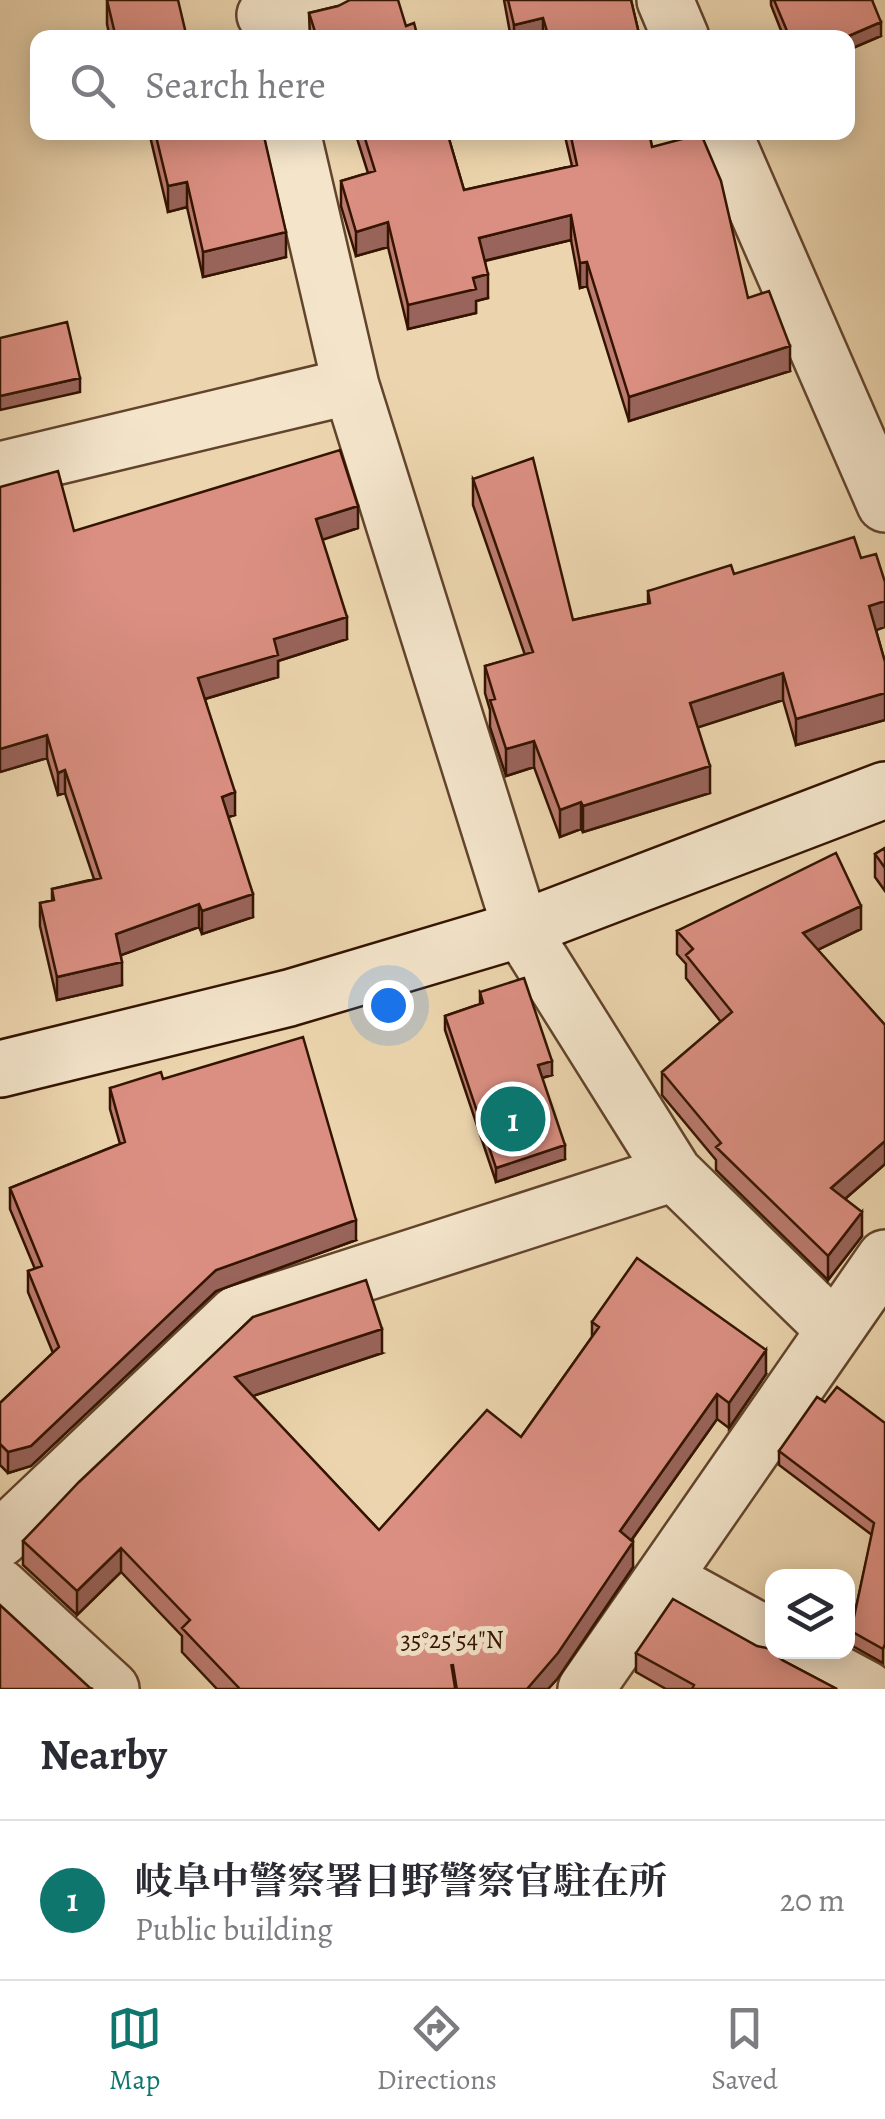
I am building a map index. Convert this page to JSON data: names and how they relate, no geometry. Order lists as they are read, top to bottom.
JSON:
{
  "page": {
    "search": "Search here",
    "pins": "1",
    "heading": "Nearby",
    "list": [
      {
        "mark": "1",
        "name": "岐阜中警察署日野警察官駐在所",
        "note": "Public building",
        "value": "20 m"
      }
    ],
    "nav": ["Map", "Directions", "Saved"]
  },
  "coordinates": ["35°25'54\"N"]
}
